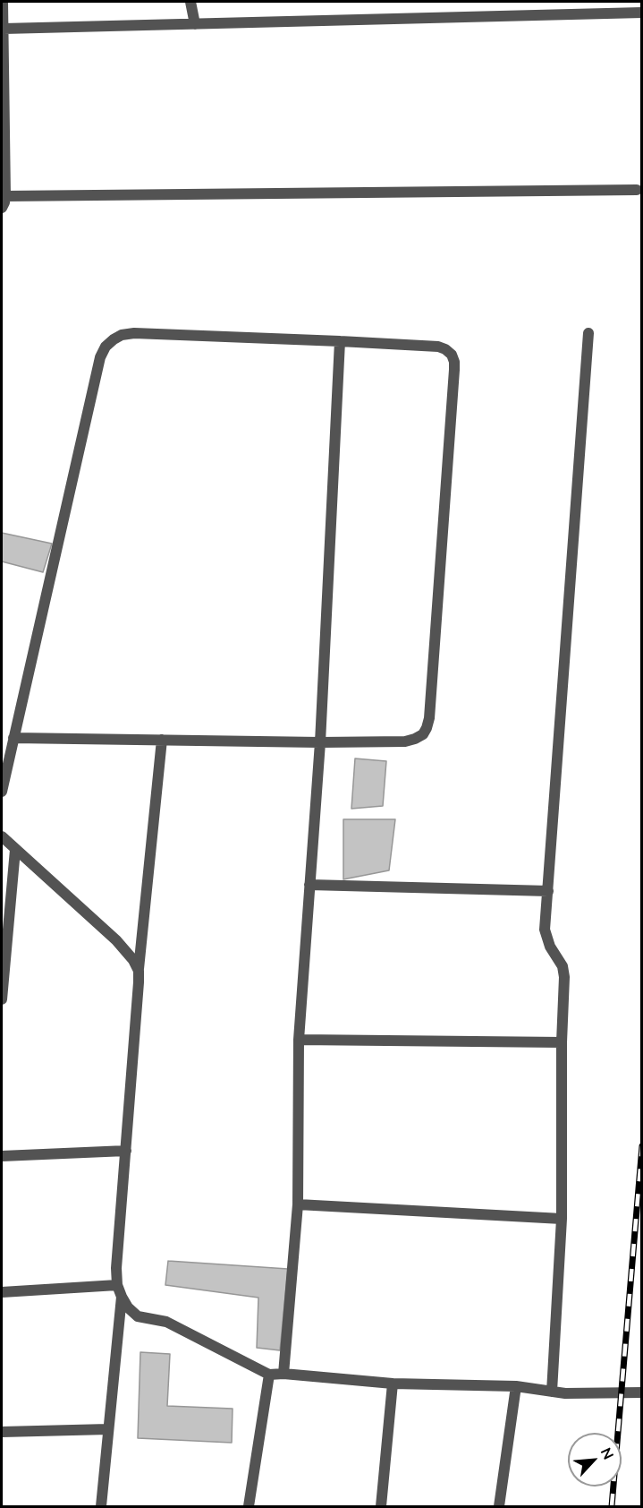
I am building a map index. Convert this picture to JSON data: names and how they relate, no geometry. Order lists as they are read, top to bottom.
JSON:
{
  "north": "top right"
}
